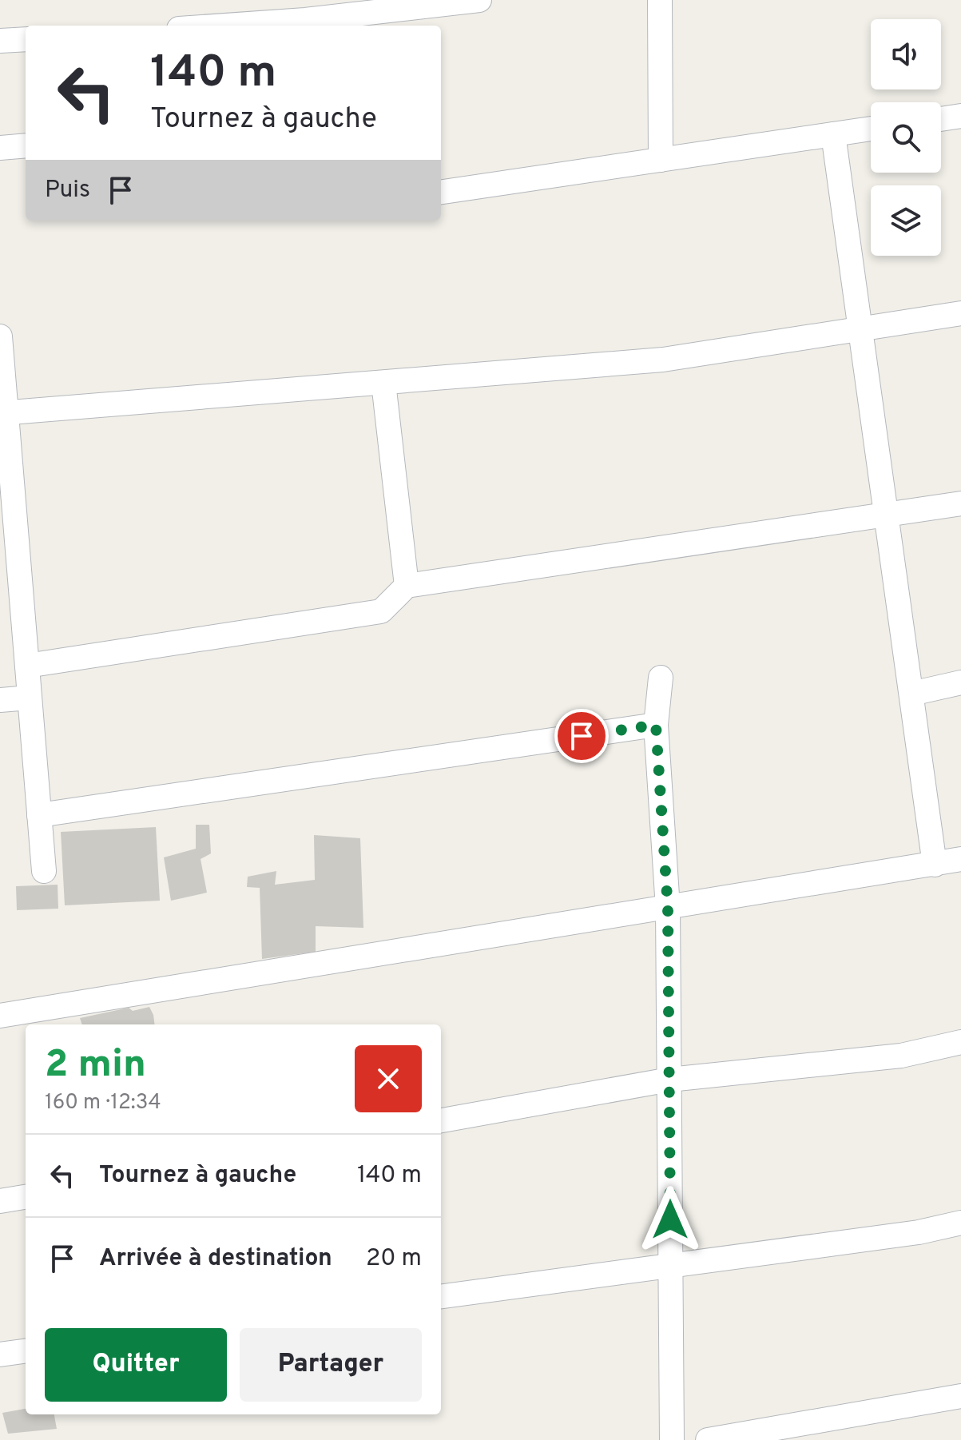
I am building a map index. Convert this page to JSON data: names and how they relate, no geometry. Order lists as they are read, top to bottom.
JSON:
{
  "page": {
    "turn": ["140 m", "Tournez à gauche"],
    "then": "Puis",
    "heading": ["2 min", "160 m · 12:34"],
    "list": [
      {
        "name": "Tournez à gauche",
        "value": "140 m"
      },
      {
        "name": "Arrivée à destination",
        "value": "20 m"
      }
    ],
    "buttons": ["Quitter", "Partager"]
  }
}
